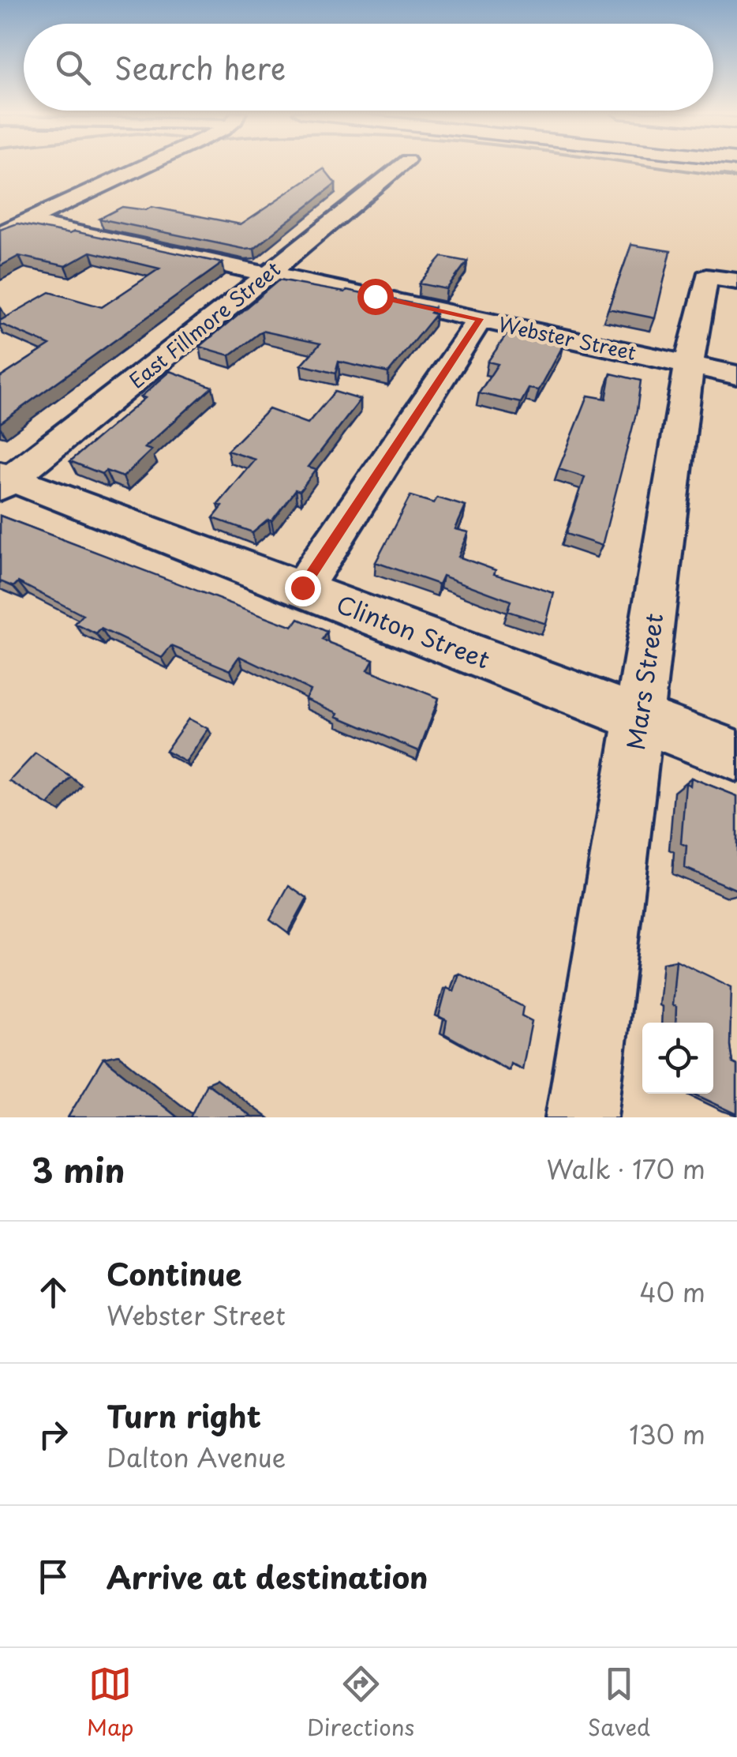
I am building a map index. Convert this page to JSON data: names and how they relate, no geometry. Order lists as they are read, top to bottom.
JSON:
{
  "streets": {
    "street": [
      "East Fillmore Street",
      "Webster Street",
      "Clinton Street",
      "Mars Street"
    ]
  },
  "crossings": [
    ["East Fillmore Street", "Webster Street"],
    ["East Fillmore Street", "Clinton Street"],
    ["Webster Street", "Mars Street"],
    ["Clinton Street", "Mars Street"]
  ],
  "page": {
    "search": "Search here",
    "heading": ["3 min", "Walk · 170 m"],
    "list": [
      ["Continue", "Webster Street", "40 m"],
      ["Turn right", "Dalton Avenue", "130 m"],
      "Arrive at destination"
    ],
    "nav": ["Map", "Directions", "Saved"]
  }
}
